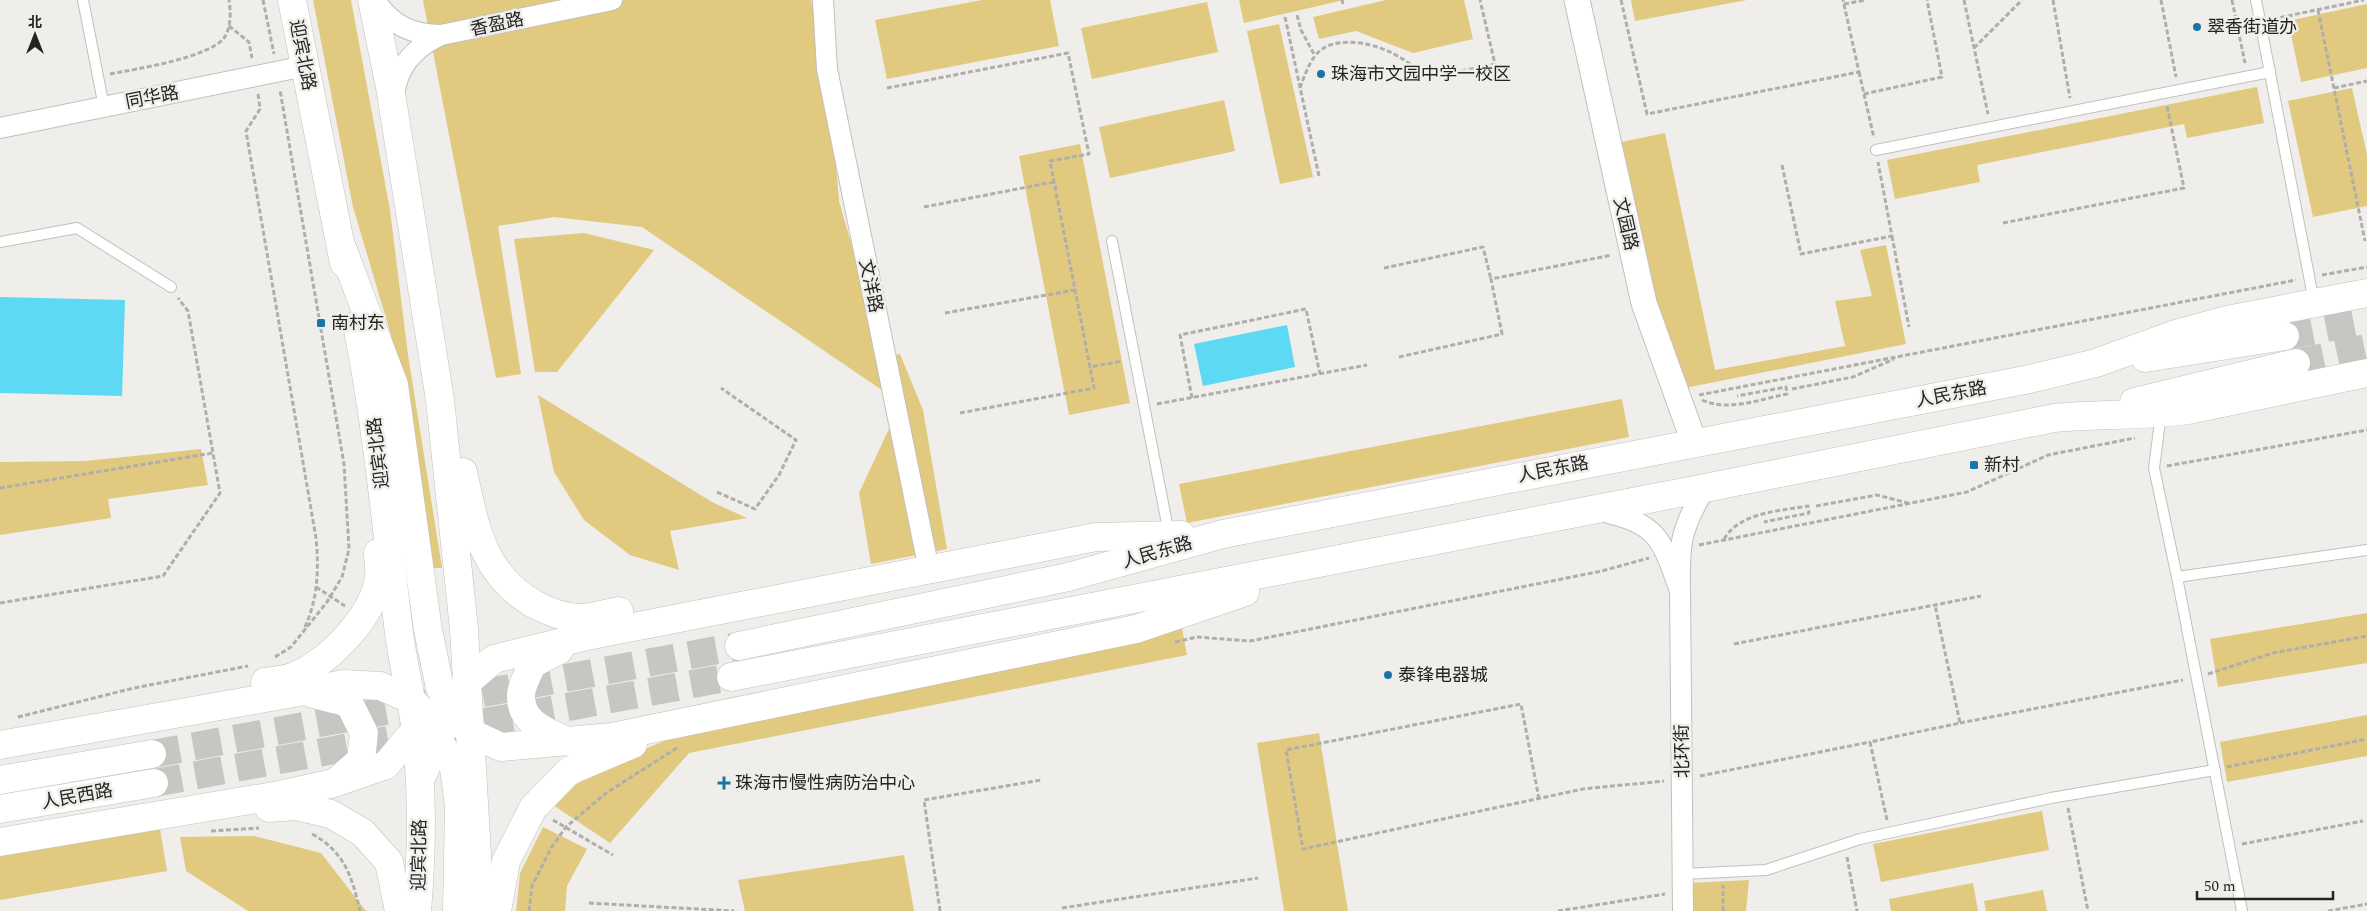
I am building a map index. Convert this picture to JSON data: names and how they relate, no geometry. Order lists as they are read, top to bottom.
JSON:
{
  "streets": {
    "main road": ["迎宾北路", "人民东路", "人民西路"],
    "street": [
      "香盈路",
      "同华路",
      "文园路",
      "文洋路",
      "北环街"
    ]
  },
  "crossings": [
    ["迎宾北路", "同华路"],
    ["文园路", "人民东路"]
  ],
  "places": {
    "other": ["翠香街道办", "珠海市文园中学一校区", "泰锋电器城"],
    "transit": ["南村东", "新村"],
    "health": ["珠海市慢性病防治中心"]
  },
  "scale_bar": "50 m",
  "north": "top"
}
